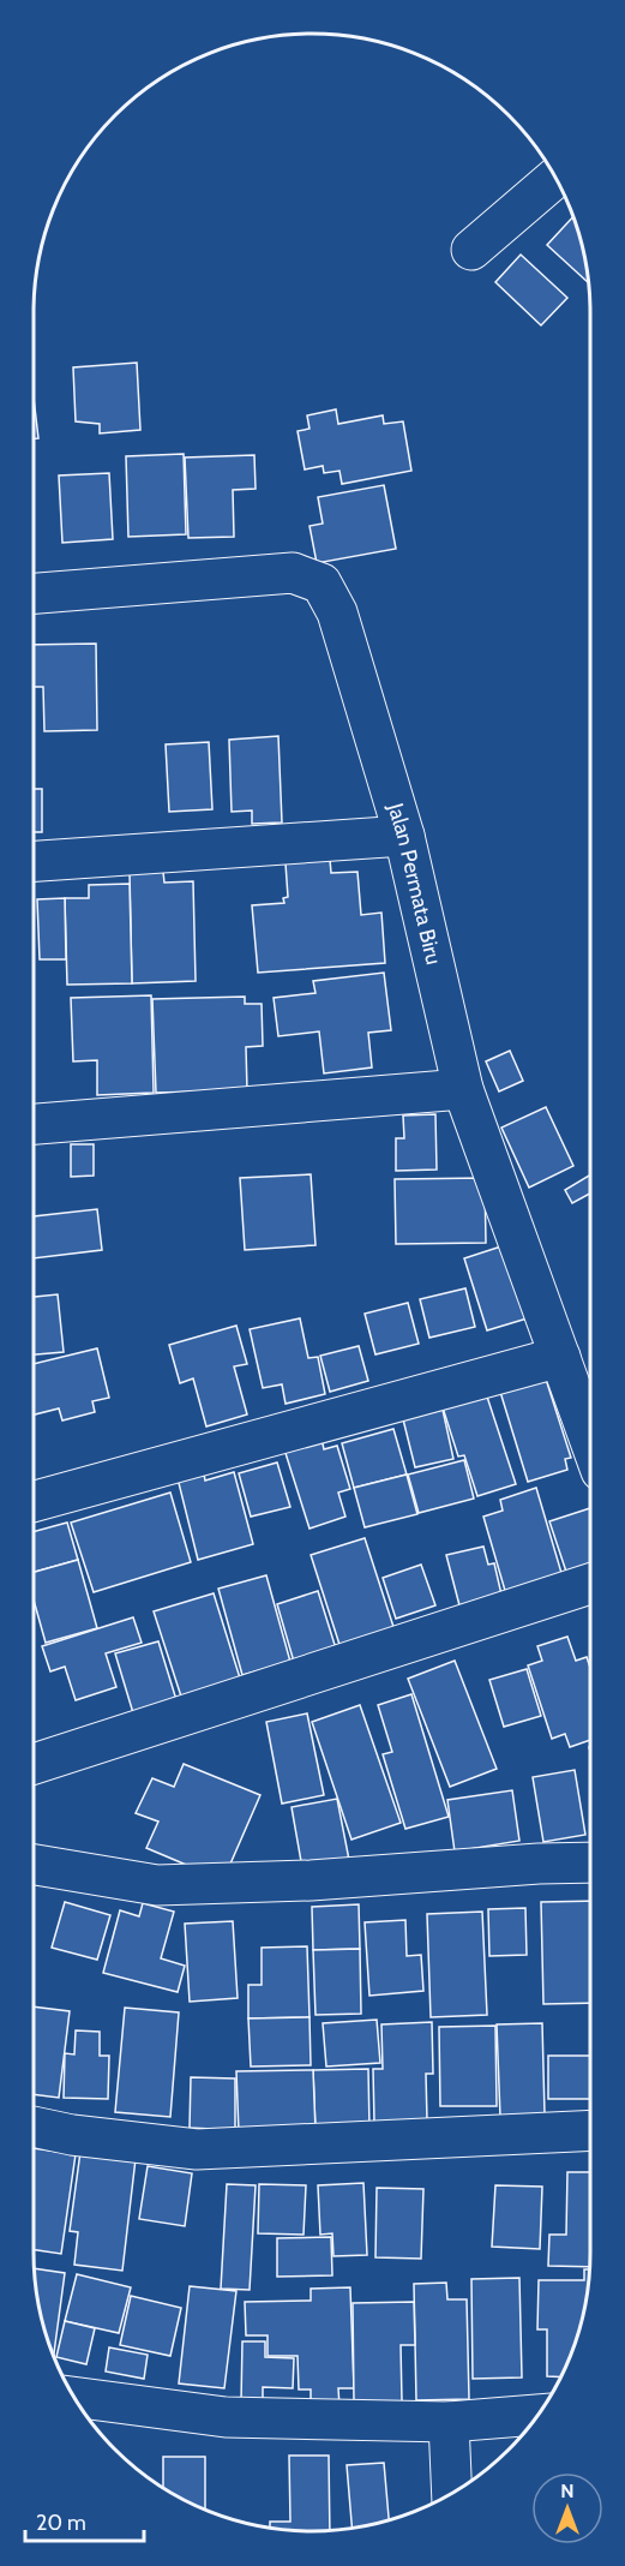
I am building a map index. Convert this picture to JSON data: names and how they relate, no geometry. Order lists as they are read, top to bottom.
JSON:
{
  "streets": {
    "street": ["Jalan Permata Biru"]
  },
  "scale_bar": "20 m",
  "north": "top"
}
